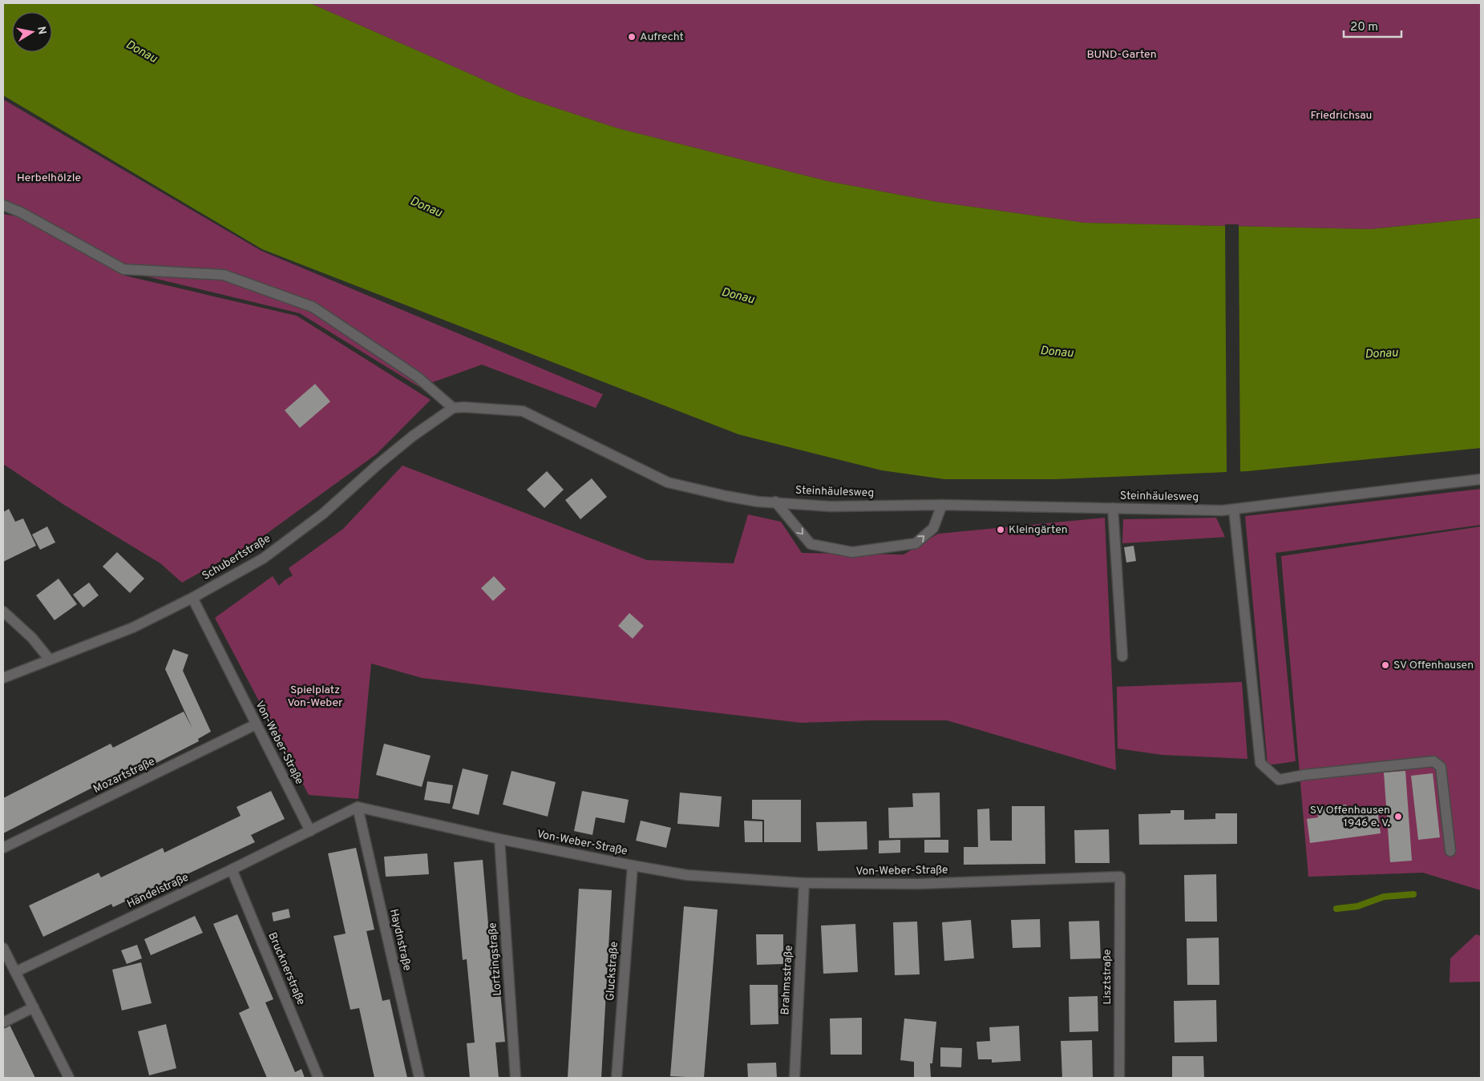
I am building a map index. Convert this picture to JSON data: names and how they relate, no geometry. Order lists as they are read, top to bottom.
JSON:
{
  "streets": {
    "street": [
      "Steinhäulesweg",
      "Schubertstraße",
      "Von-Weber-Straße",
      "Mozartstraße",
      "Händelstraße",
      "Haydnstraße",
      "Lortzingstraße",
      "Brucknerstraße",
      "Gluckstraße",
      "Lisztstraße",
      "Brahmsstraße"
    ]
  },
  "crossings": [
    ["Steinhäulesweg", "Schubertstraße"],
    ["Schubertstraße", "Von-Weber-Straße"],
    ["Von-Weber-Straße", "Mozartstraße"],
    ["Von-Weber-Straße", "Händelstraße"],
    ["Von-Weber-Straße", "Haydnstraße"],
    ["Von-Weber-Straße", "Lortzingstraße"],
    ["Von-Weber-Straße", "Gluckstraße"],
    ["Von-Weber-Straße", "Lisztstraße"],
    ["Von-Weber-Straße", "Brahmsstraße"],
    ["Händelstraße", "Brucknerstraße"]
  ],
  "water": ["Donau"],
  "parks": [
    "BUND-Garten",
    "Friedrichsau",
    "Herbelhölzle",
    "Spielplatz Von-Weber"
  ],
  "places": [
    "Aufrecht",
    "Kleingärten",
    "SV Offenhausen",
    "SV Offenhausen 1946 e. V."
  ],
  "scale_bar": "20 m",
  "north": "right"
}
